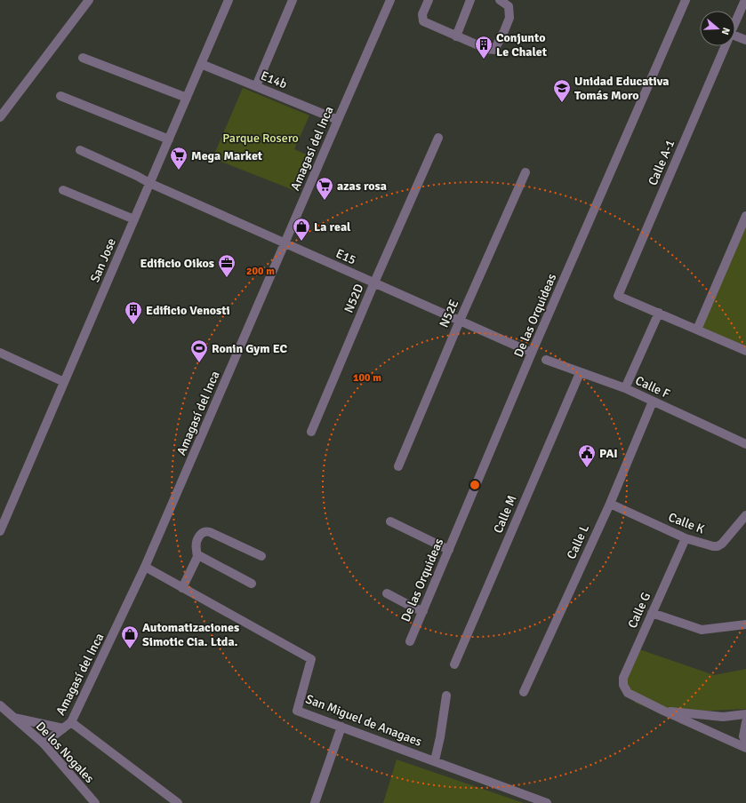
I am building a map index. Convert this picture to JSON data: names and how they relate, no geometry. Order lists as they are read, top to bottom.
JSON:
{
  "streets": {
    "street": [
      "E14b",
      "Amagasí del Inca",
      "Calle A-1",
      "E15",
      "San Jose",
      "N52D",
      "N52E",
      "De las Orquideas",
      "Calle F",
      "Calle M",
      "Calle K",
      "Calle L",
      "Calle G",
      "San Miguel de Anagaes",
      "De los Nogales"
    ]
  },
  "crossings": [
    ["E14b", "Amagasí del Inca"],
    ["E14b", "San Jose"],
    ["Amagasí del Inca", "E15"],
    ["Amagasí del Inca", "San Miguel de Anagaes"],
    ["Amagasí del Inca", "De los Nogales"],
    ["E15", "San Jose"],
    ["E15", "N52D"],
    ["E15", "N52E"],
    ["E15", "De las Orquideas"],
    ["Calle F", "Calle M"],
    ["Calle F", "Calle L"],
    ["Calle K", "Calle L"],
    ["Calle K", "Calle G"]
  ],
  "parks": ["Parque Rosero"],
  "places": {
    "building": ["Conjunto Le Chalet", "Edificio Venosti"],
    "school or university": ["Unidad Educativa Tomás Moro"],
    "supermarket": ["Mega Market", "azas rosa"],
    "shop": ["La real", "Automatizaciones Simotic Cia. Ltda."],
    "office": ["Edificio Oikos"],
    "sports": ["Ronin Gym EC"],
    "public building": ["PAI"]
  },
  "north": "right",
  "rings": ["200 m", "100 m"]
}
